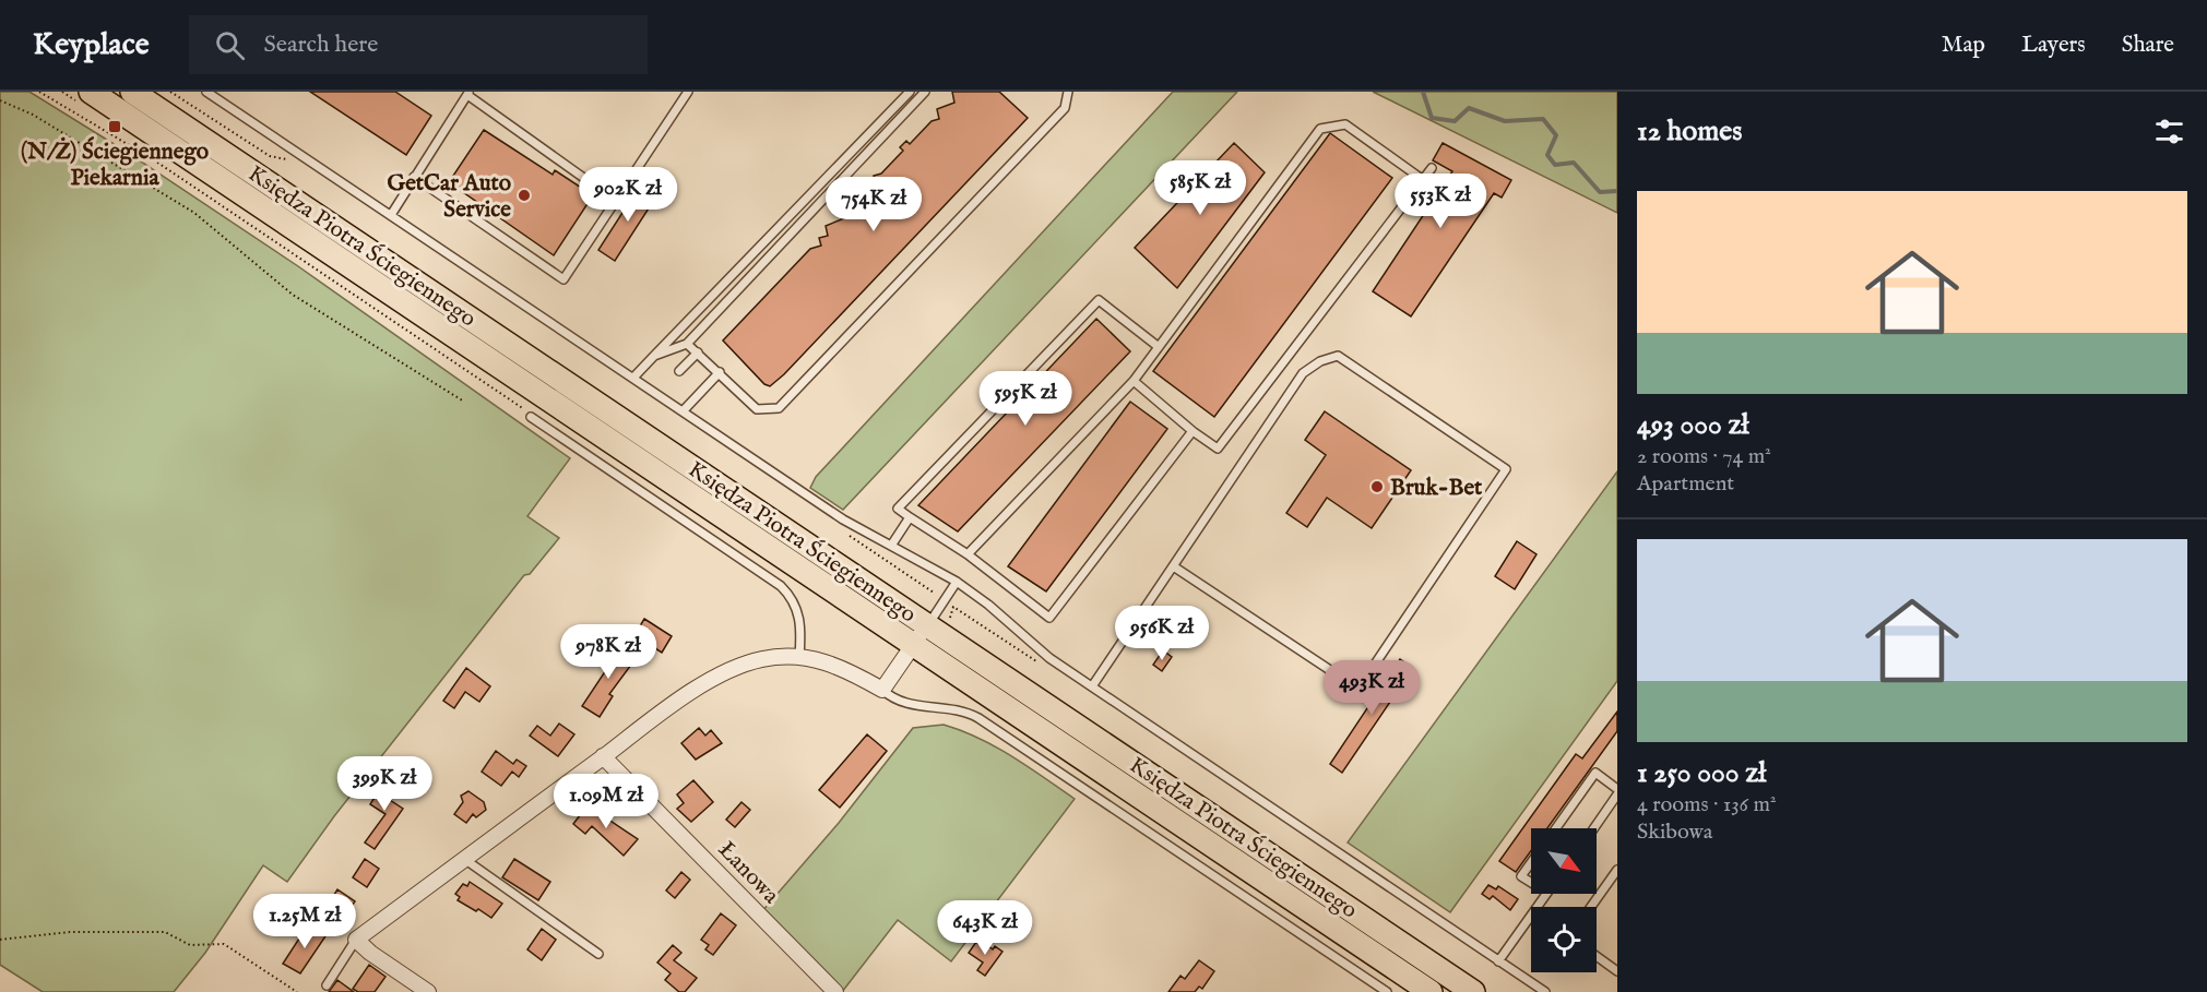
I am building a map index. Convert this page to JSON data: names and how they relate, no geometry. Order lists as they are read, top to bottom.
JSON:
{
  "streets": {
    "main road": ["Księdza Piotra Ściegiennego"],
    "street": ["Łanowa"]
  },
  "places": {
    "transit": ["(N/Ż) Ściegiennego Piekarnia"],
    "other": ["GetCar Auto Service", "Bruk-Bet"]
  },
  "north": "bottom right",
  "page": {
    "header": "Keyplace",
    "search": "Search here",
    "nav": ["Map", "Layers", "Share"],
    "heading": "12 homes",
    "price": [
      "585K zł",
      "902K zł",
      "553K zł",
      "754K zł",
      "595K zł",
      "956K zł",
      "978K zł",
      "493K zł",
      "399K zł",
      "1.09M zł",
      "1.25M zł",
      "643K zł"
    ],
    "list": [
      {
        "name": "493 000 zł",
        "note": "2 rooms · 74 m² · Apartment"
      },
      {
        "name": "1 250 000 zł",
        "note": "4 rooms · 136 m² · Skibowa"
      }
    ]
  }
}
